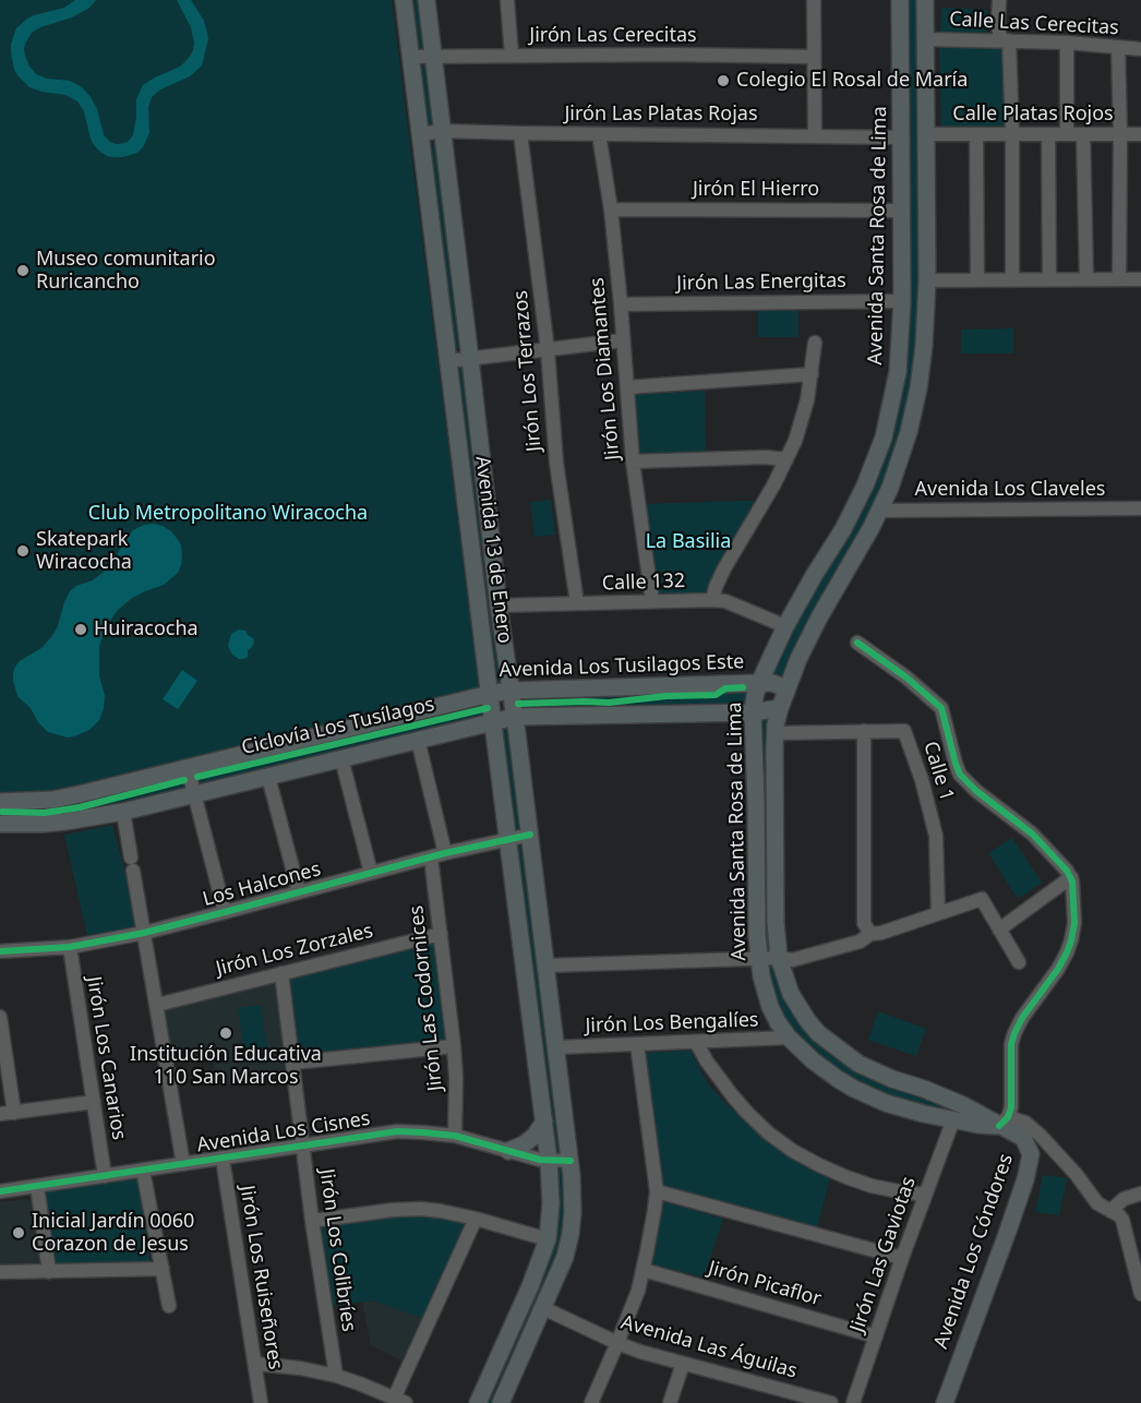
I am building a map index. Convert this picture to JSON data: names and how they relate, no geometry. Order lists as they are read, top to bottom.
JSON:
{
  "streets": {
    "main road": [
      "Avenida Santa Rosa de Lima",
      "Avenida 13 de Enero",
      "Avenida Los Tusilagos Este",
      "Avenida Los Cóndores"
    ],
    "street": [
      "Calle Las Cerecitas",
      "Jirón Las Cerecitas",
      "Jirón Las Platas Rojas",
      "Calle Platas Rojos",
      "Jirón El Hierro",
      "Jirón Las Energitas",
      "Jirón Los Diamantes",
      "Jirón Los Terrazos",
      "Avenida Los Claveles",
      "Calle 132",
      "Calle 1",
      "Los Halcones",
      "Jirón Los Zorzales",
      "Jirón Las Codornices",
      "Jirón Los Bengalíes",
      "Jirón Los Canarios",
      "Avenida Los Cisnes",
      "Jirón Los Colibríes",
      "Jirón Las Gaviotas",
      "Jirón Los Ruiseñores",
      "Jirón Picaflor",
      "Avenida Las Águilas"
    ],
    "cycle path": ["Ciclovía Los Tusílagos"]
  },
  "crossings": [
    ["Calle Las Cerecitas", "Avenida Santa Rosa de Lima"],
    ["Jirón Las Cerecitas", "Avenida 13 de Enero"],
    ["Jirón Las Platas Rojas", "Avenida Santa Rosa de Lima"],
    ["Jirón Las Platas Rojas", "Jirón Los Diamantes"],
    ["Jirón Las Platas Rojas", "Jirón Los Terrazos"],
    ["Jirón Las Platas Rojas", "Avenida 13 de Enero"],
    ["Calle Platas Rojos", "Avenida Santa Rosa de Lima"],
    ["Jirón El Hierro", "Avenida Santa Rosa de Lima"],
    ["Jirón El Hierro", "Jirón Los Diamantes"],
    ["Avenida Santa Rosa de Lima", "Jirón Las Energitas"],
    ["Avenida Santa Rosa de Lima", "Avenida Los Claveles"],
    ["Avenida Santa Rosa de Lima", "Calle 132"],
    ["Avenida Santa Rosa de Lima", "Avenida Los Tusilagos Este"],
    ["Avenida Santa Rosa de Lima", "Calle 1"],
    ["Avenida Santa Rosa de Lima", "Jirón Los Bengalíes"],
    ["Avenida Santa Rosa de Lima", "Avenida Los Cóndores"],
    ["Avenida Santa Rosa de Lima", "Jirón Las Gaviotas"],
    ["Jirón Las Energitas", "Jirón Los Diamantes"],
    ["Jirón Los Diamantes", "Calle 132"],
    ["Jirón Los Terrazos", "Calle 132"],
    ["Avenida 13 de Enero", "Calle 132"],
    ["Avenida 13 de Enero", "Avenida Los Tusilagos Este"],
    ["Avenida 13 de Enero", "Los Halcones"],
    ["Avenida 13 de Enero", "Jirón Los Bengalíes"],
    ["Avenida 13 de Enero", "Avenida Los Cisnes"],
    ["Avenida 13 de Enero", "Avenida Las Águilas"],
    ["Los Halcones", "Jirón Las Codornices"],
    ["Los Halcones", "Jirón Los Canarios"],
    ["Jirón Los Zorzales", "Jirón Las Codornices"],
    ["Jirón Los Zorzales", "Jirón Los Colibríes"],
    ["Jirón Las Codornices", "Avenida Los Cisnes"],
    ["Jirón Los Canarios", "Avenida Los Cisnes"],
    ["Avenida Los Cisnes", "Jirón Los Colibríes"],
    ["Avenida Los Cisnes", "Jirón Los Ruiseñores"],
    ["Jirón Las Gaviotas", "Jirón Picaflor"]
  ],
  "parks": ["Club Metropolitano Wiracocha", "La Basilia"],
  "places": [
    "Colegio El Rosal de María",
    "Museo comunitario Ruricancho",
    "Skatepark Wiracocha",
    "Huiracocha",
    "Institución Educativa 110 San Marcos",
    "Inicial Jardín 0060 Corazon de Jesus"
  ]
}
